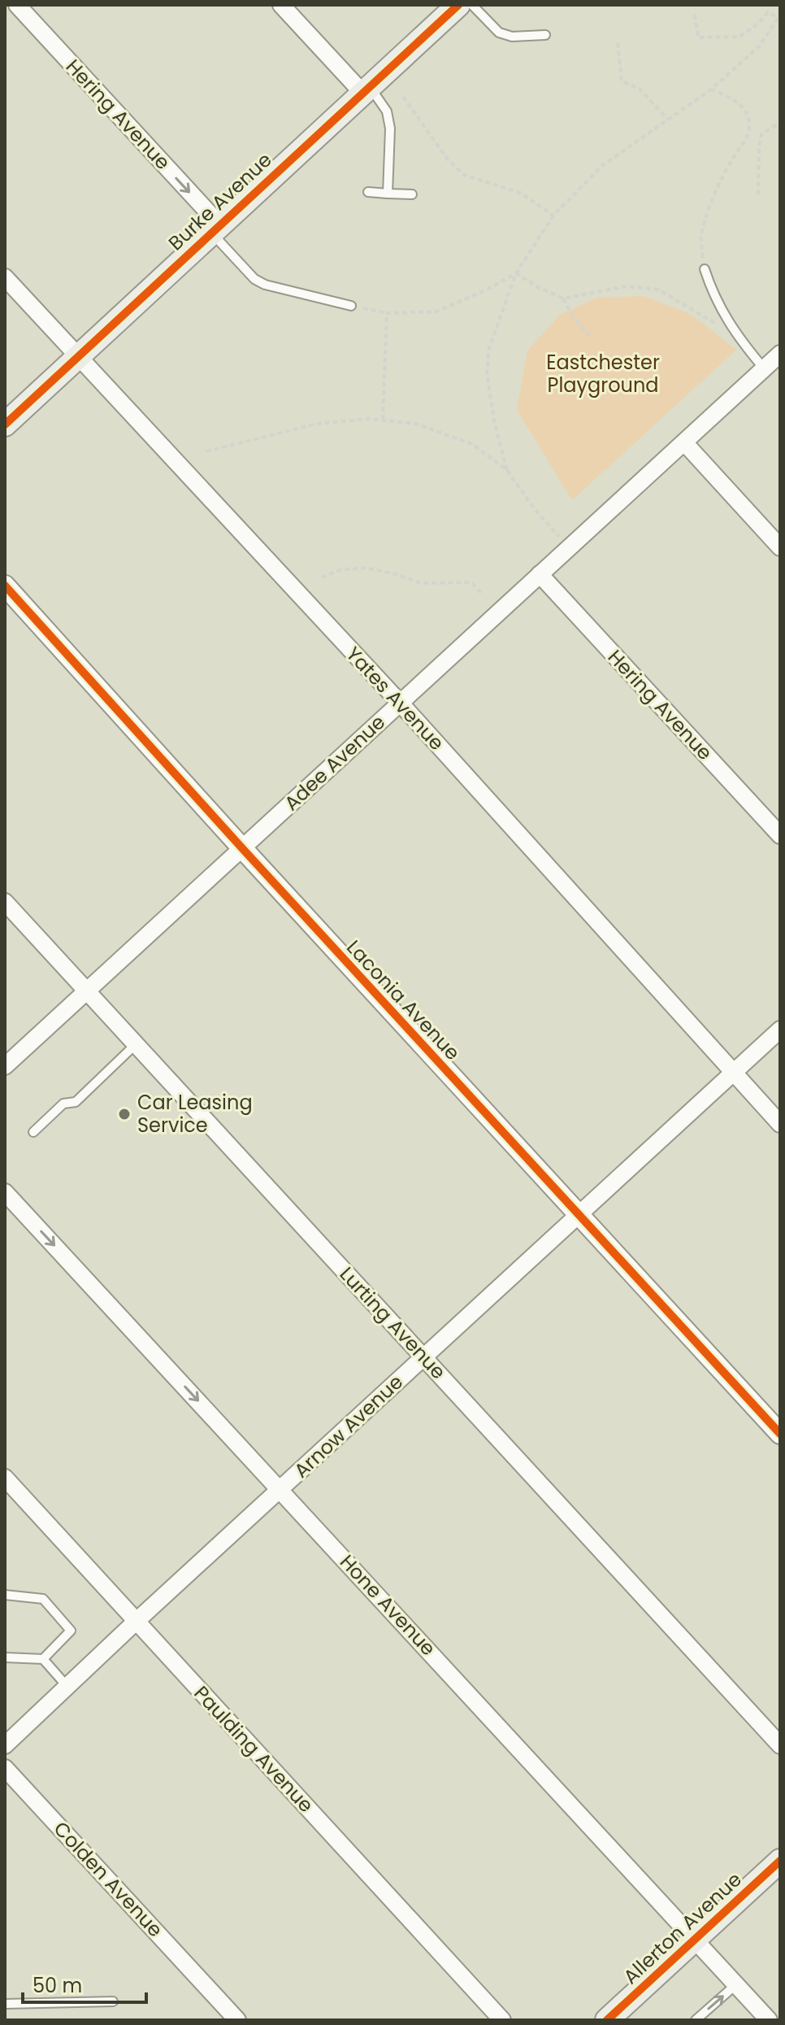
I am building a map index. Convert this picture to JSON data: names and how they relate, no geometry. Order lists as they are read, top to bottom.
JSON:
{
  "streets": {
    "main road": ["Burke Avenue", "Allerton Avenue"],
    "street": [
      "Hering Avenue",
      "Yates Avenue",
      "Adee Avenue",
      "Laconia Avenue",
      "Lurting Avenue",
      "Arnow Avenue",
      "Hone Avenue",
      "Paulding Avenue",
      "Colden Avenue"
    ]
  },
  "crossings": [
    ["Hering Avenue", "Burke Avenue"],
    ["Hering Avenue", "Adee Avenue"],
    ["Burke Avenue", "Yates Avenue"],
    ["Yates Avenue", "Adee Avenue"],
    ["Yates Avenue", "Arnow Avenue"],
    ["Adee Avenue", "Laconia Avenue"],
    ["Adee Avenue", "Lurting Avenue"],
    ["Laconia Avenue", "Arnow Avenue"],
    ["Lurting Avenue", "Arnow Avenue"],
    ["Arnow Avenue", "Hone Avenue"],
    ["Arnow Avenue", "Paulding Avenue"],
    ["Hone Avenue", "Allerton Avenue"]
  ],
  "one_way": ["Hering Avenue", "Hone Avenue"],
  "parks": ["Eastchester Playground"],
  "places": ["Car Leasing Service"],
  "scale_bar": "50 m"
}
